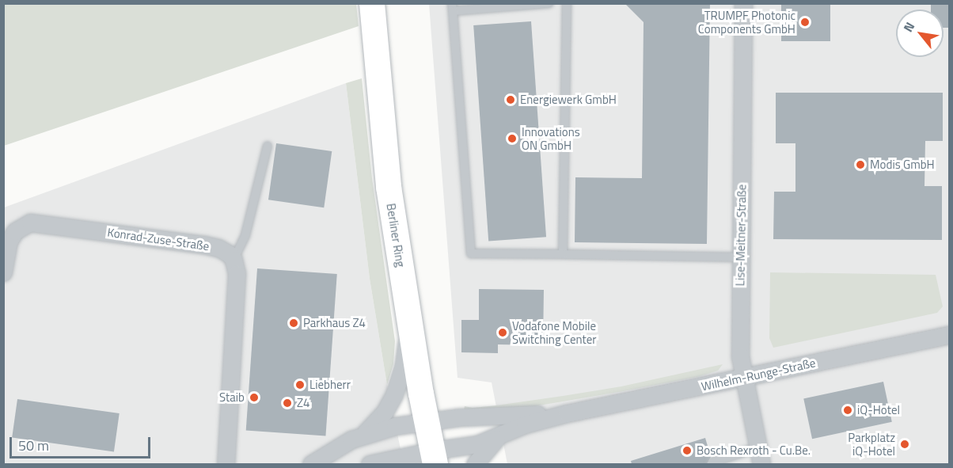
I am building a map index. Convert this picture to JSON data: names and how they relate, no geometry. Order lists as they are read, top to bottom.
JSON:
{
  "streets": {
    "main road": ["Berliner Ring"],
    "street": ["Lise-Meitner-Straße", "Konrad-Zuse-Straße", "Wilhelm-Runge-Straße"]
  },
  "crossings": [
    ["Berliner Ring", "Wilhelm-Runge-Straße"],
    ["Lise-Meitner-Straße", "Wilhelm-Runge-Straße"]
  ],
  "places": [
    "TRUMPF Photonic Components GmbH",
    "Energiewerk GmbH",
    "Innovations ON GmbH",
    "Modis GmbH",
    "Parkhaus Z4",
    "Vodafone Mobile Switching Center",
    "Liebherr",
    "Staib",
    "Z4",
    "iQ-Hotel",
    "Parkplatz iQ-Hotel",
    "Bosch Rexroth - Cu.Be."
  ],
  "scale_bar": "50 m",
  "north": "top left"
}
